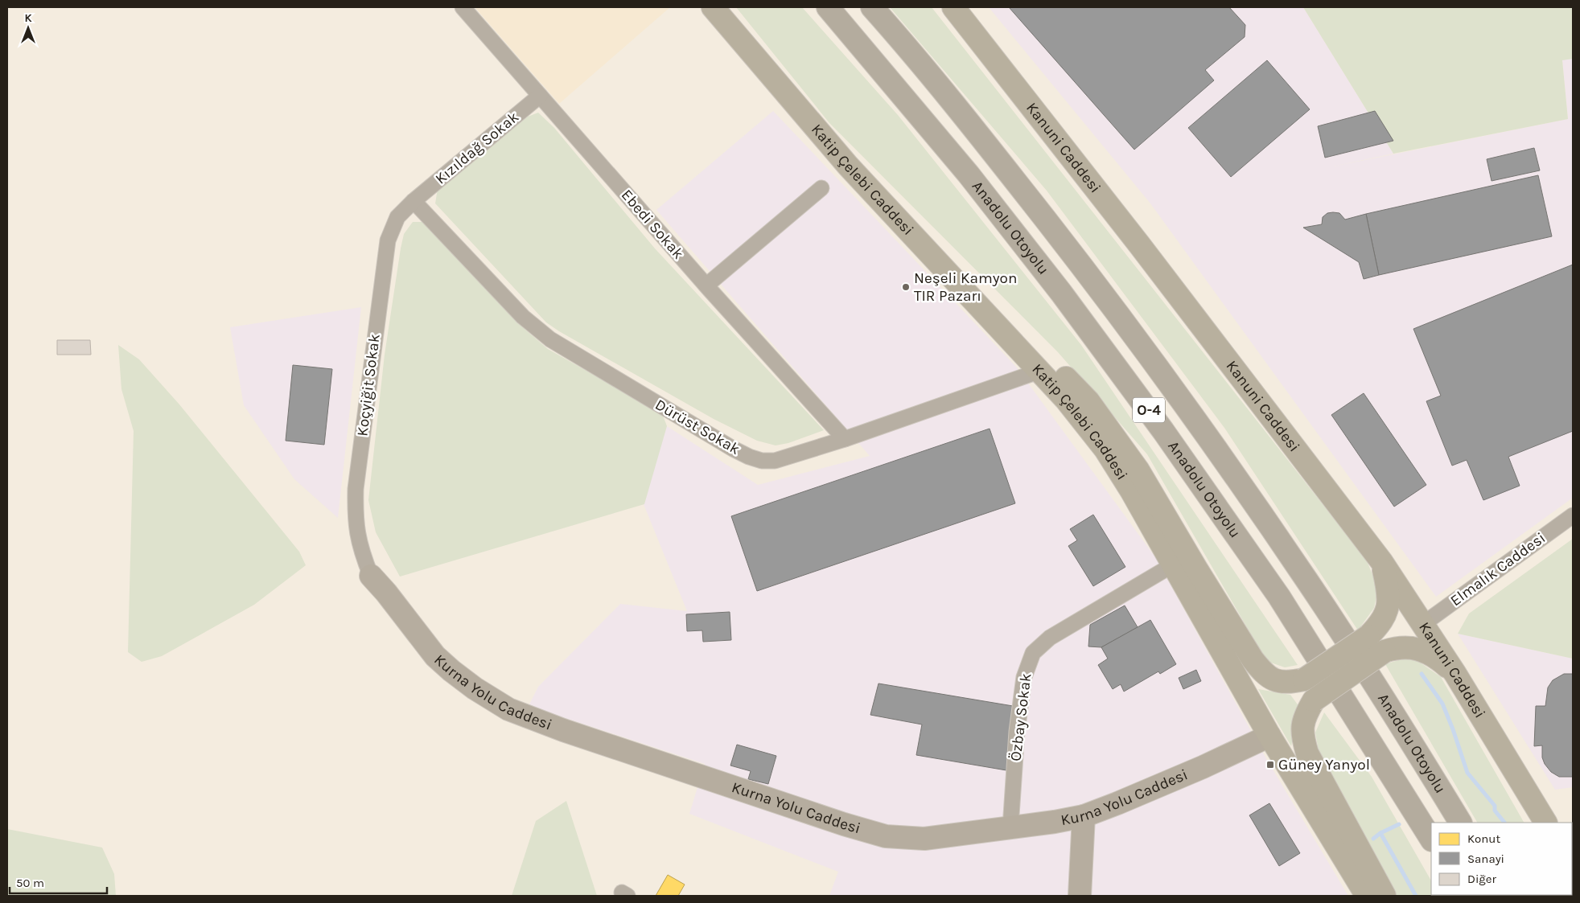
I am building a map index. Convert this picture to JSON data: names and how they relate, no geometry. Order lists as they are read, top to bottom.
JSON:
{
  "streets": {
    "highway": ["Anadolu Otoyolu", "O-4"],
    "main road": ["Kanuni Caddesi", "Katip Çelebi Caddesi"],
    "street": [
      "Kızıldağ Sokak",
      "Ebedi Sokak",
      "Koçyiğit Sokak",
      "Dürüst Sokak",
      "Elmalık Caddesi",
      "Kurna Yolu Caddesi",
      "Özbay Sokak"
    ]
  },
  "crossings": [
    ["Kızıldağ Sokak", "Ebedi Sokak"],
    ["Kızıldağ Sokak", "Koçyiğit Sokak"],
    ["Kızıldağ Sokak", "Dürüst Sokak"],
    ["Kanuni Caddesi", "Elmalık Caddesi"],
    ["Katip Çelebi Caddesi", "Dürüst Sokak"],
    ["Katip Çelebi Caddesi", "Kurna Yolu Caddesi"],
    ["Katip Çelebi Caddesi", "Özbay Sokak"],
    ["Ebedi Sokak", "Dürüst Sokak"],
    ["Koçyiğit Sokak", "Dürüst Sokak"],
    ["Koçyiğit Sokak", "Kurna Yolu Caddesi"],
    ["Kurna Yolu Caddesi", "Özbay Sokak"]
  ],
  "places": {
    "other": ["Neşeli Kamyon TIR Pazarı"],
    "transit": ["Güney Yanyol"]
  },
  "legend": ["Konut", "Sanayi", "Diğer"],
  "scale_bar": "50 m",
  "north": "top"
}
